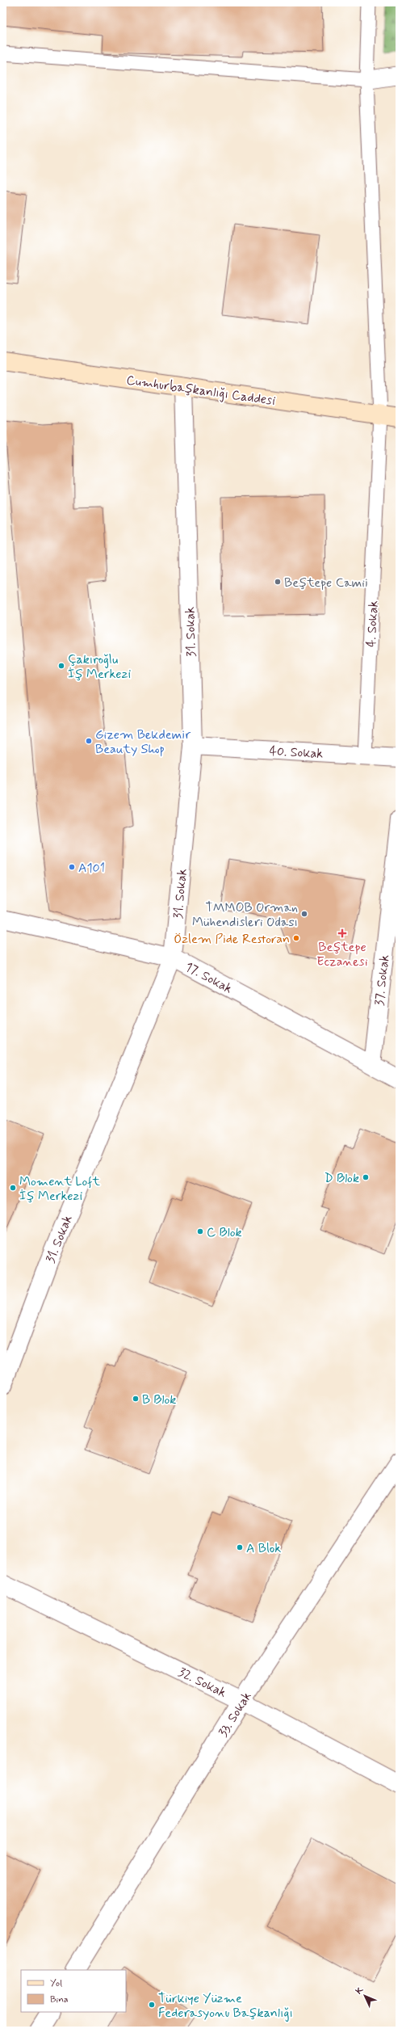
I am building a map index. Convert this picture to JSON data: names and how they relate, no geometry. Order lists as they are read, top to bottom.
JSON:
{
  "streets": {
    "main road": ["Cumhurbaşkanlığı Caddesi"],
    "street": [
      "31. Sokak",
      "40. Sokak",
      "17. Sokak",
      "37. Sokak",
      "32. Sokak",
      "33. Sokak"
    ],
    "lane": ["4. Sokak"]
  },
  "crossings": [
    ["Cumhurbaşkanlığı Caddesi", "4. Sokak"],
    ["Cumhurbaşkanlığı Caddesi", "31. Sokak"],
    ["4. Sokak", "40. Sokak"],
    ["31. Sokak", "40. Sokak"],
    ["31. Sokak", "17. Sokak"],
    ["17. Sokak", "37. Sokak"],
    ["32. Sokak", "33. Sokak"]
  ],
  "places": {
    "other": [
      "Beştepe Camii",
      "Çakıroğlu İş Merkezi",
      "Gizem Bekdemir Beauty Shop",
      "A101",
      "TMMOB Orman Mühendisleri Odası",
      "Özlem Pide Restoran",
      "D Blok",
      "Moment Loft İş Merkezi",
      "C Blok",
      "B Blok",
      "A Blok",
      "Türkiye Yüzme Federasyonu Başkanlığı"
    ],
    "health": ["Beştepe Eczanesi"]
  },
  "legend": ["Yol", "Bina"],
  "north": "top left"
}
